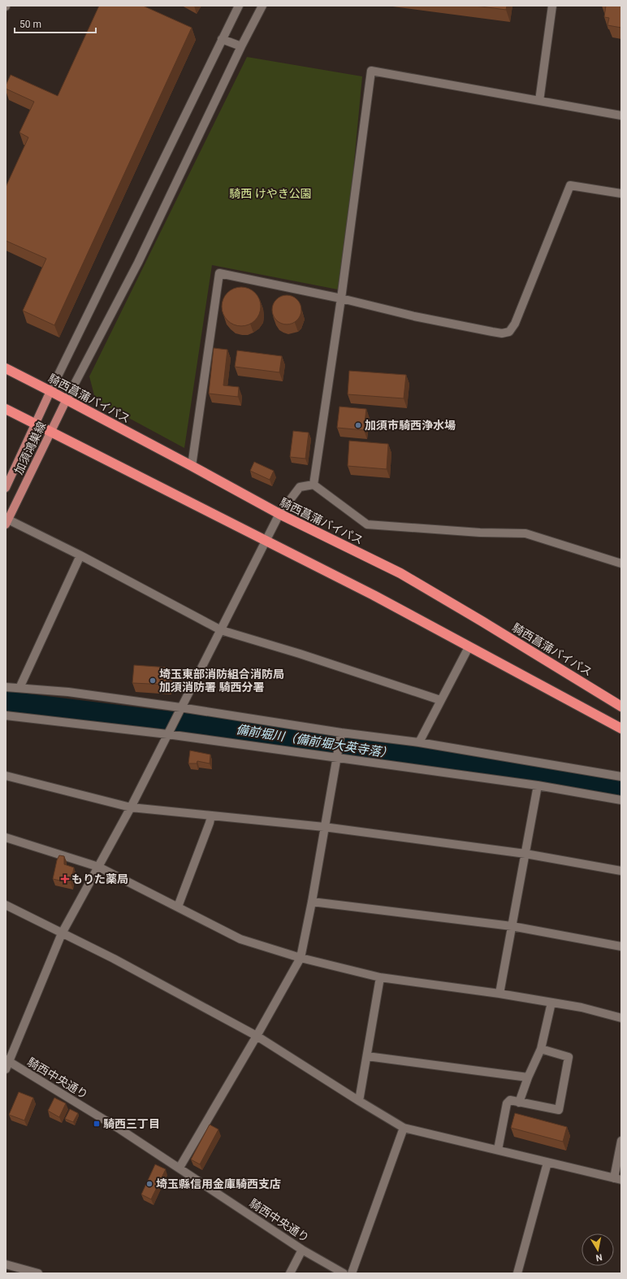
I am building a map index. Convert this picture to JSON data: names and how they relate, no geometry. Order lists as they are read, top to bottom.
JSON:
{
  "streets": {
    "highway": ["騎西菖蒲バイパス"],
    "main road": ["加須鴻巣線"],
    "street": ["騎西中央通り"]
  },
  "crossings": [
    ["騎西菖蒲バイパス", "加須鴻巣線"]
  ],
  "water": ["備前堀川（備前堀大英寺落）"],
  "parks": ["騎西 けやき公園"],
  "places": {
    "other": ["加須市騎西浄水場", "埼玉東部消防組合消防局 加須消防署 騎西分署", "埼玉縣信用金庫騎西支店"],
    "health": ["もりた薬局"],
    "transit": ["騎西三丁目"]
  },
  "scale_bar": "50 m",
  "north": "bottom"
}
